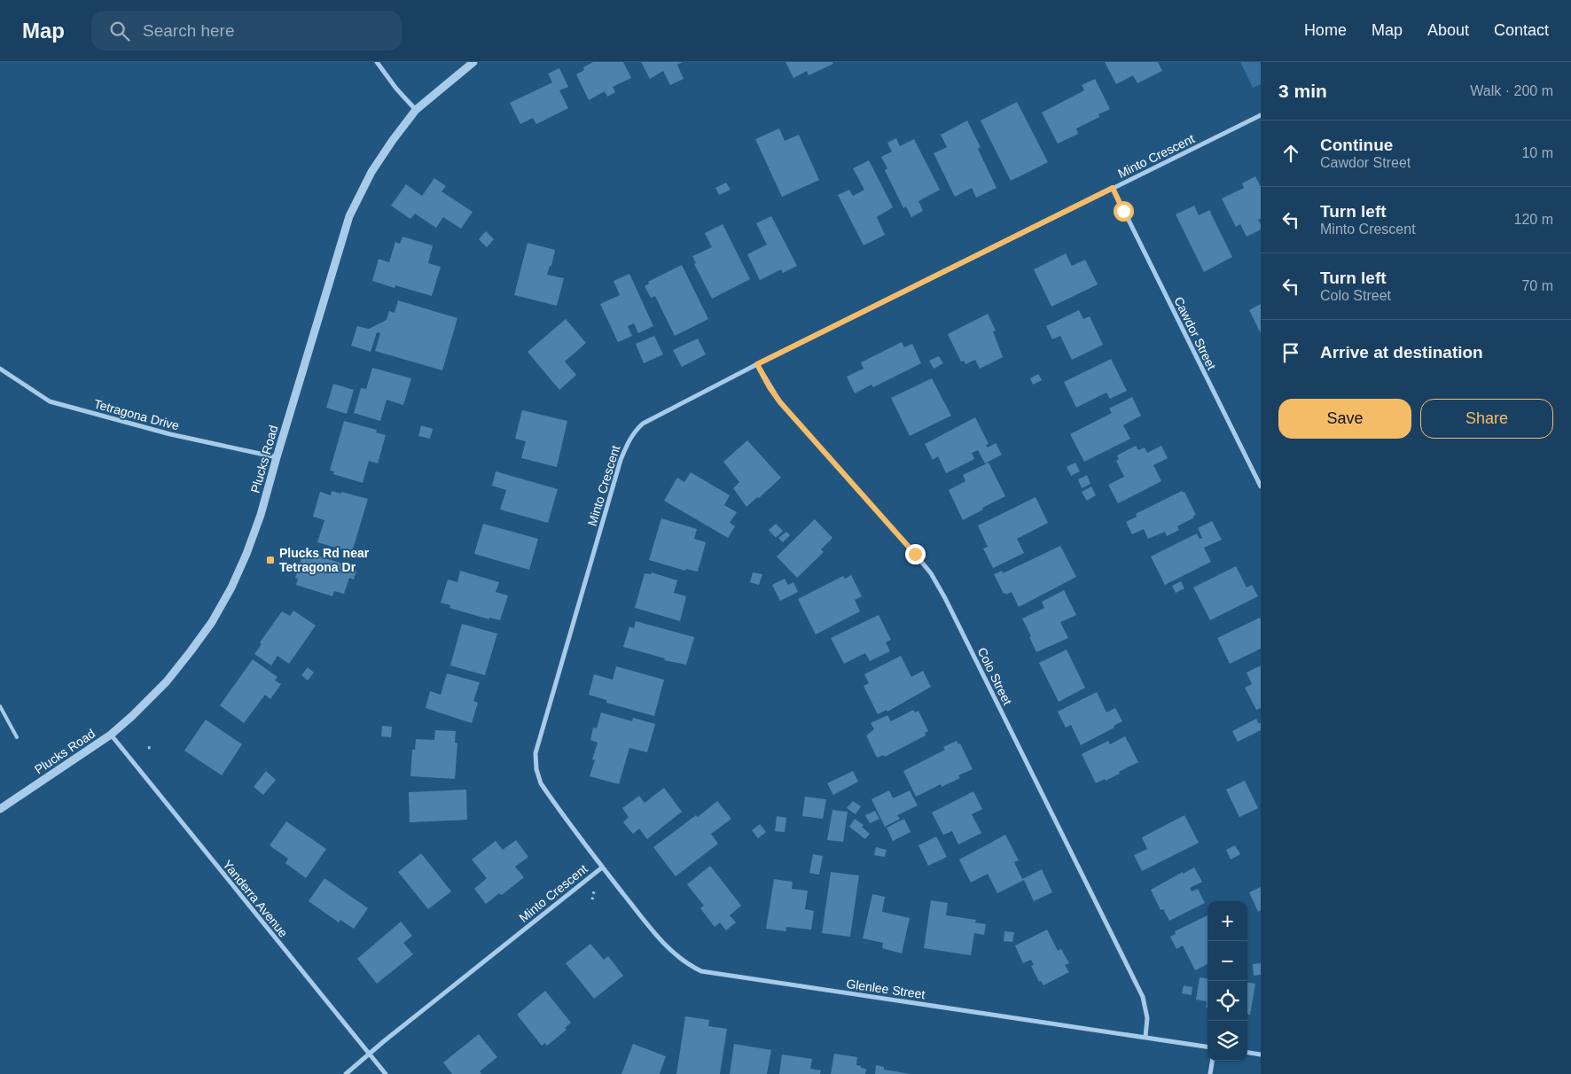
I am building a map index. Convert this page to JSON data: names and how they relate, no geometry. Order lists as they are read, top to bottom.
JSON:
{
  "streets": {
    "street": [
      "Minto Crescent",
      "Cawdor Street",
      "Tetragona Drive",
      "Plucks Road",
      "Colo Street",
      "Yanderra Avenue",
      "Glenlee Street"
    ]
  },
  "crossings": [
    ["Minto Crescent", "Cawdor Street"],
    ["Minto Crescent", "Colo Street"],
    ["Minto Crescent", "Yanderra Avenue"],
    ["Minto Crescent", "Glenlee Street"],
    ["Tetragona Drive", "Plucks Road"],
    ["Plucks Road", "Yanderra Avenue"],
    ["Colo Street", "Glenlee Street"]
  ],
  "places": {
    "transit": ["Plucks Rd near Tetragona Dr"]
  },
  "page": {
    "header": "Map",
    "search": "Search here",
    "nav": [
      "Home",
      "Map",
      "About",
      "Contact"
    ],
    "heading": ["3 min", "Walk · 200 m"],
    "list": [
      ["Continue", "Cawdor Street", "10 m"],
      ["Turn left", "Minto Crescent", "120 m"],
      ["Turn left", "Colo Street", "70 m"],
      "Arrive at destination"
    ],
    "buttons": ["Save", "Share"],
    "map_buttons": ["+", "−"]
  }
}
